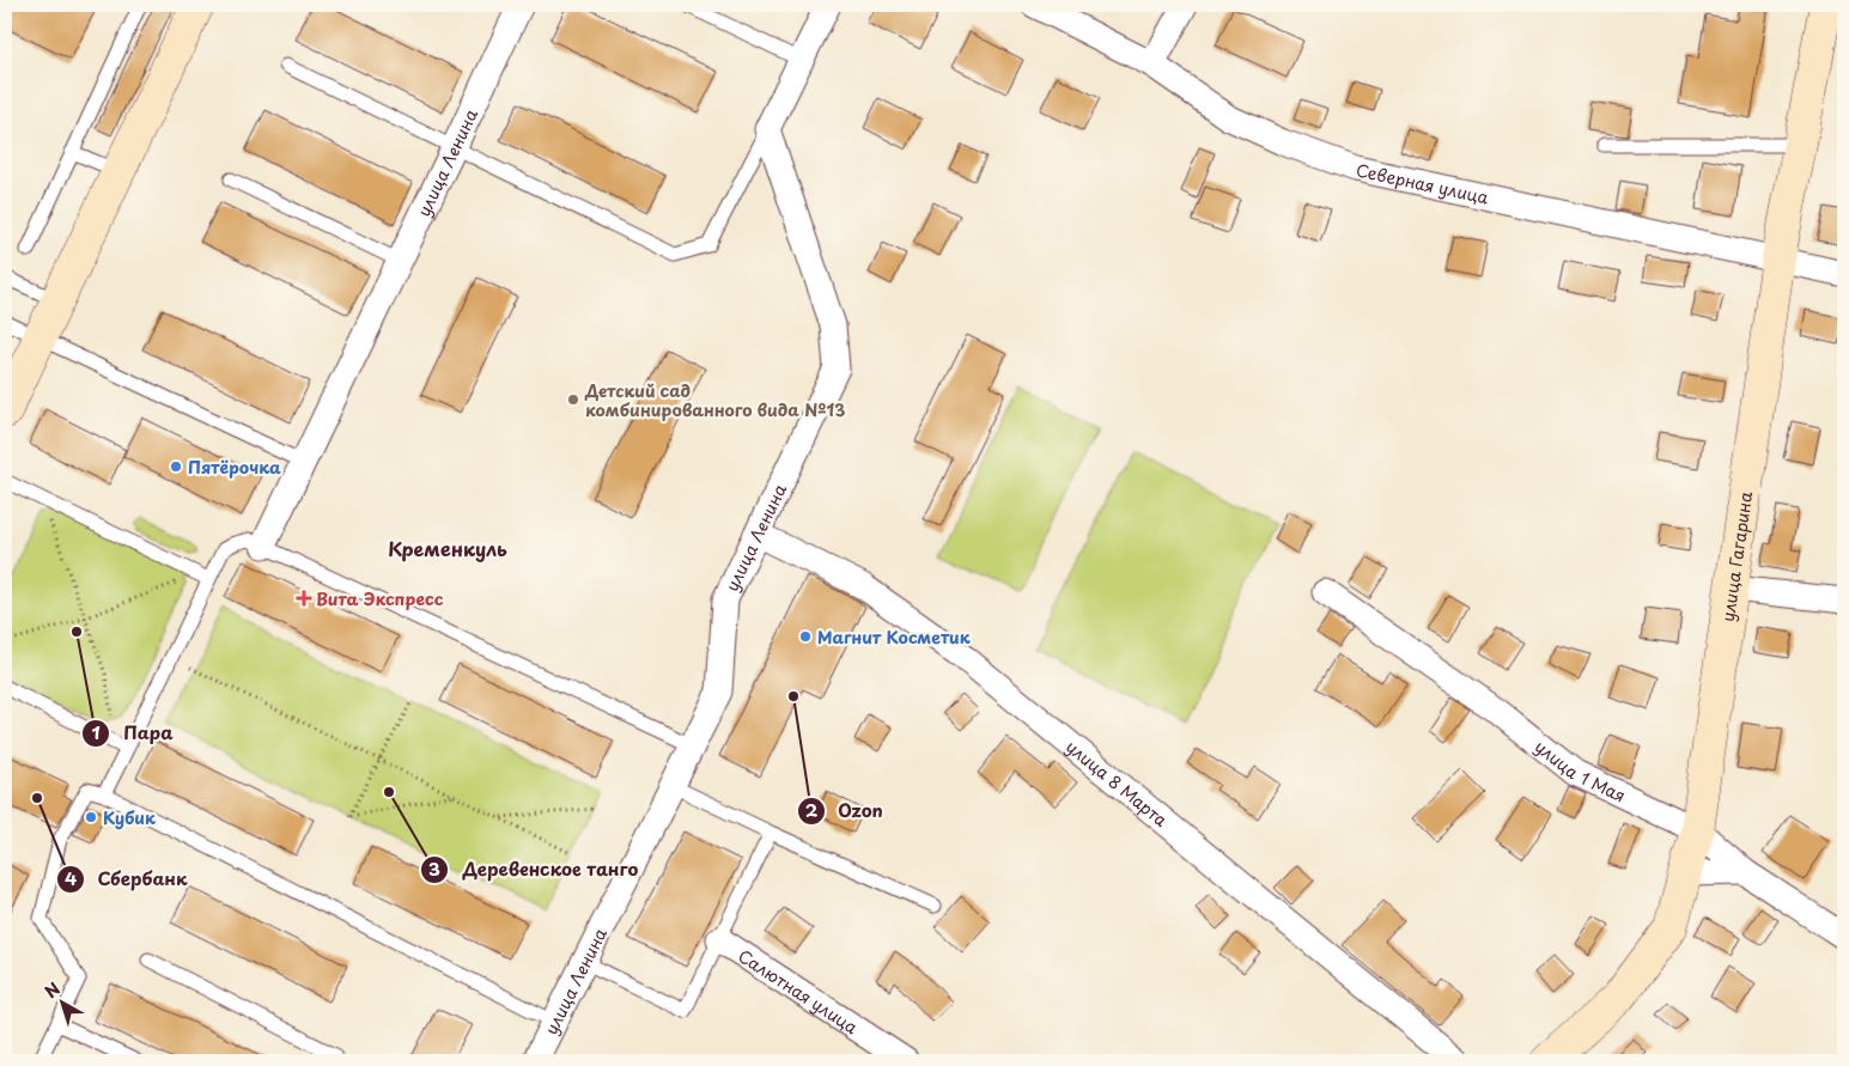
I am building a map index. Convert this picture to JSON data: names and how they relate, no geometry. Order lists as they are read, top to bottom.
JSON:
{
  "streets": {
    "street": [
      "улица Ленина",
      "Северная улица",
      "улица Гагарина",
      "улица 1 Мая",
      "улица 8 Марта",
      "Салютная улица"
    ]
  },
  "crossings": [
    ["улица Ленина", "улица 8 Марта"],
    ["Северная улица", "улица Гагарина"],
    ["улица Гагарина", "улица 1 Мая"]
  ],
  "districts": ["Кременкуль"],
  "places": {
    "other": [
      "Детский сад комбинированного вида №13",
      "Пятёрочка",
      "Пара",
      "Магнит Косметик",
      "Ozon",
      "Деревенское танго",
      "Сбербанк",
      "Кубик"
    ],
    "health": ["Вита Экспресс"]
  },
  "north": "top left"
}
